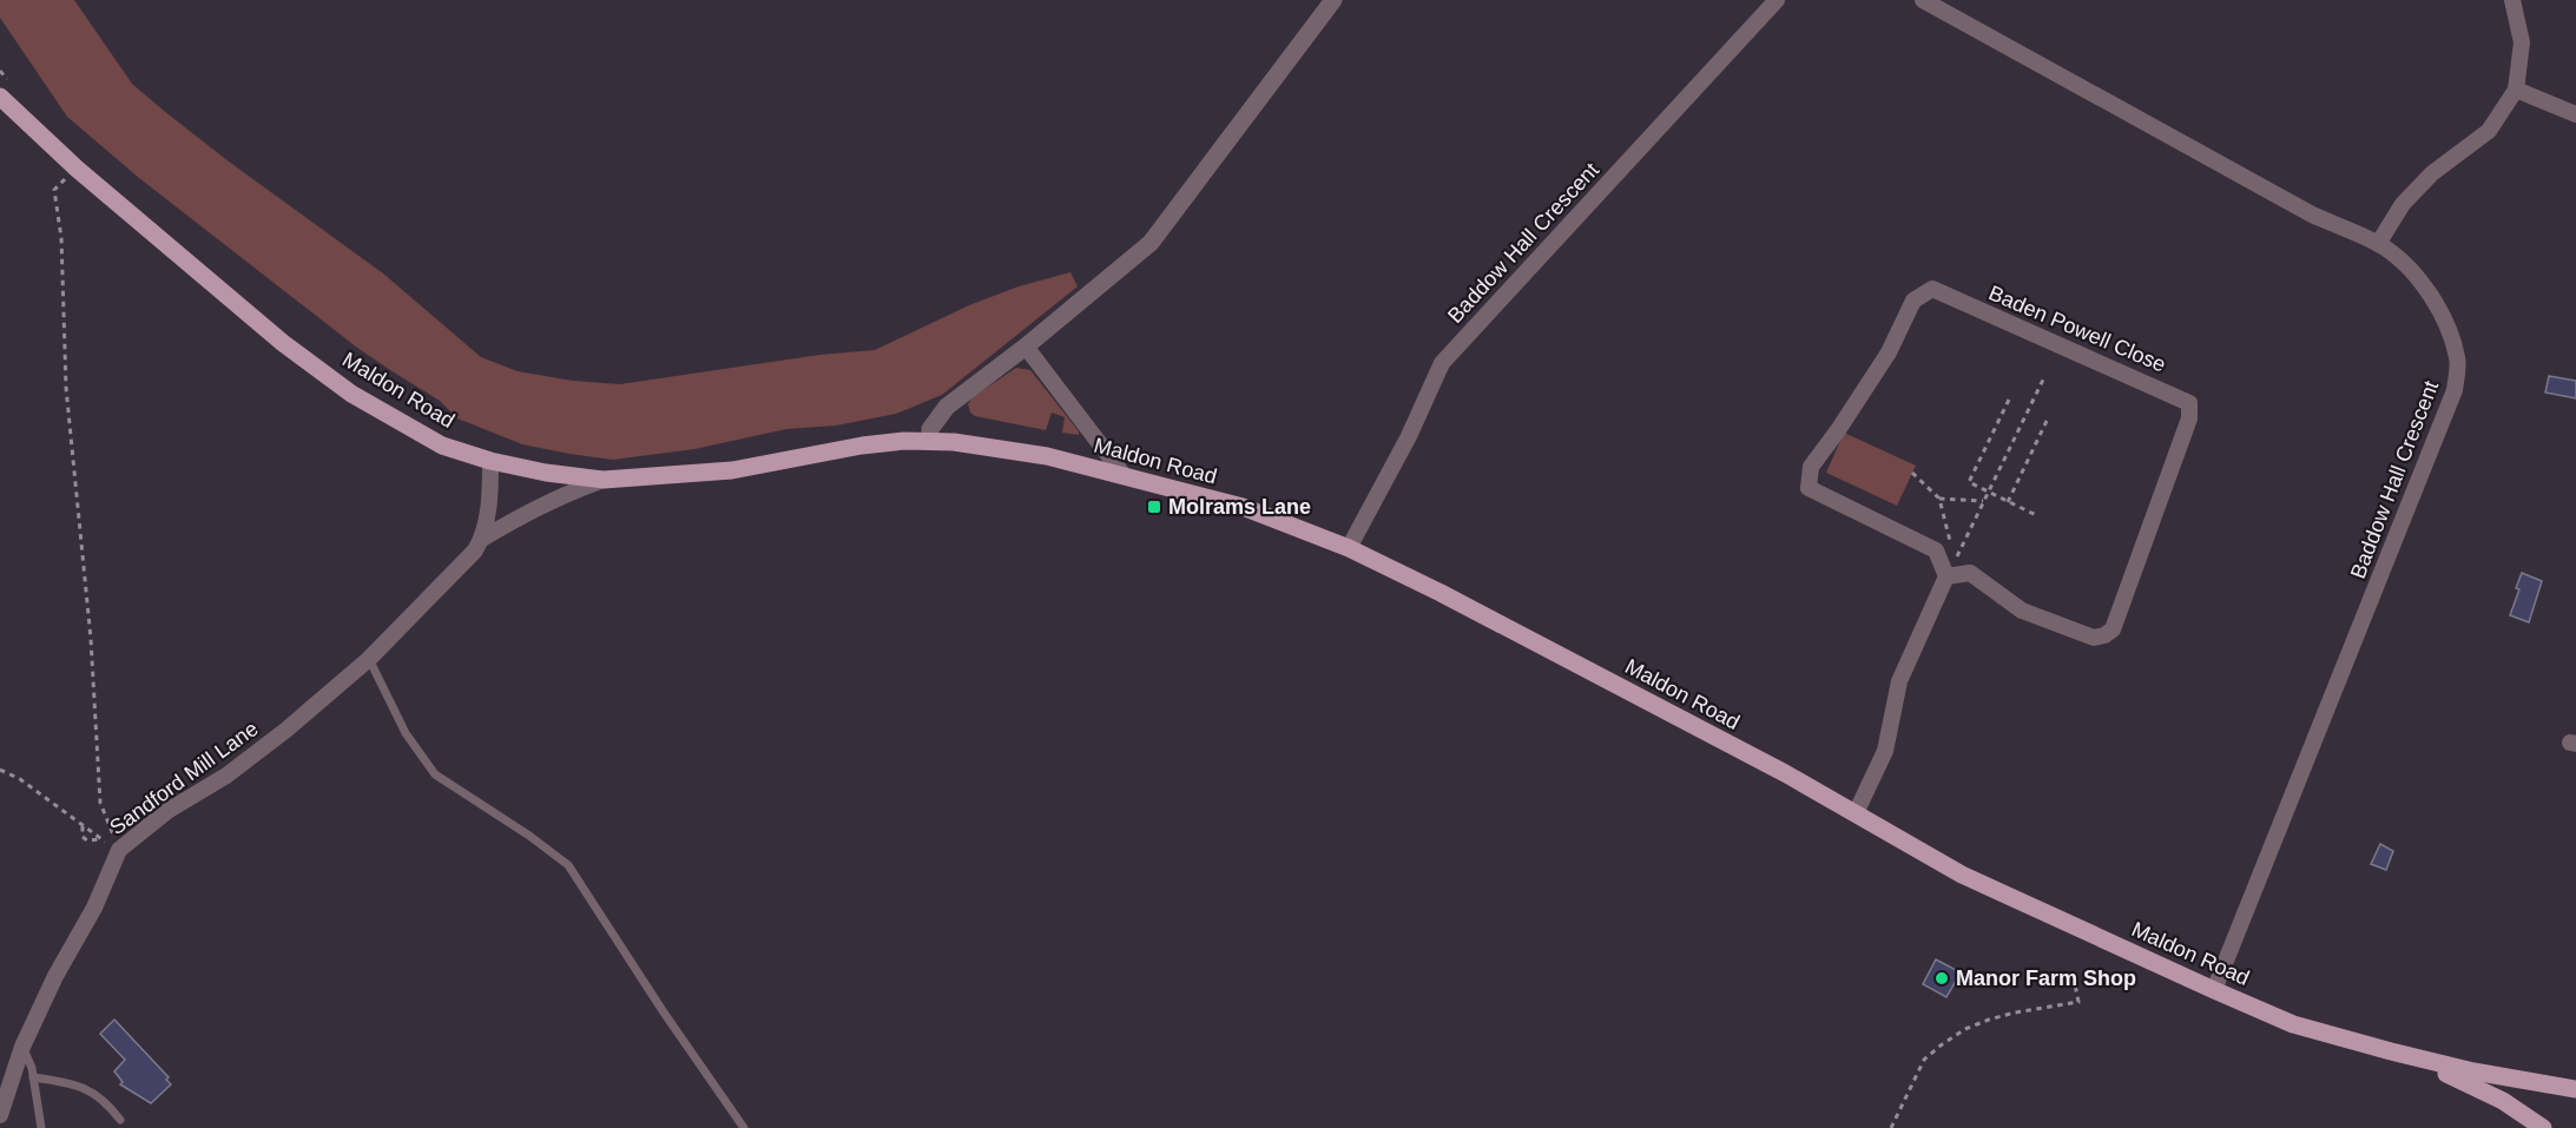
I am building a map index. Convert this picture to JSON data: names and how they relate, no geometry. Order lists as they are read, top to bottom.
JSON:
{
  "streets": {
    "main road": ["Maldon Road"],
    "street": ["Baddow Hall Crescent", "Baden Powell Close", "Sandford Mill Lane"]
  },
  "crossings": [
    ["Baddow Hall Crescent", "Maldon Road"],
    ["Maldon Road", "Sandford Mill Lane"]
  ],
  "places": {
    "transit": ["Molrams Lane"],
    "other": ["Manor Farm Shop"]
  }
}
